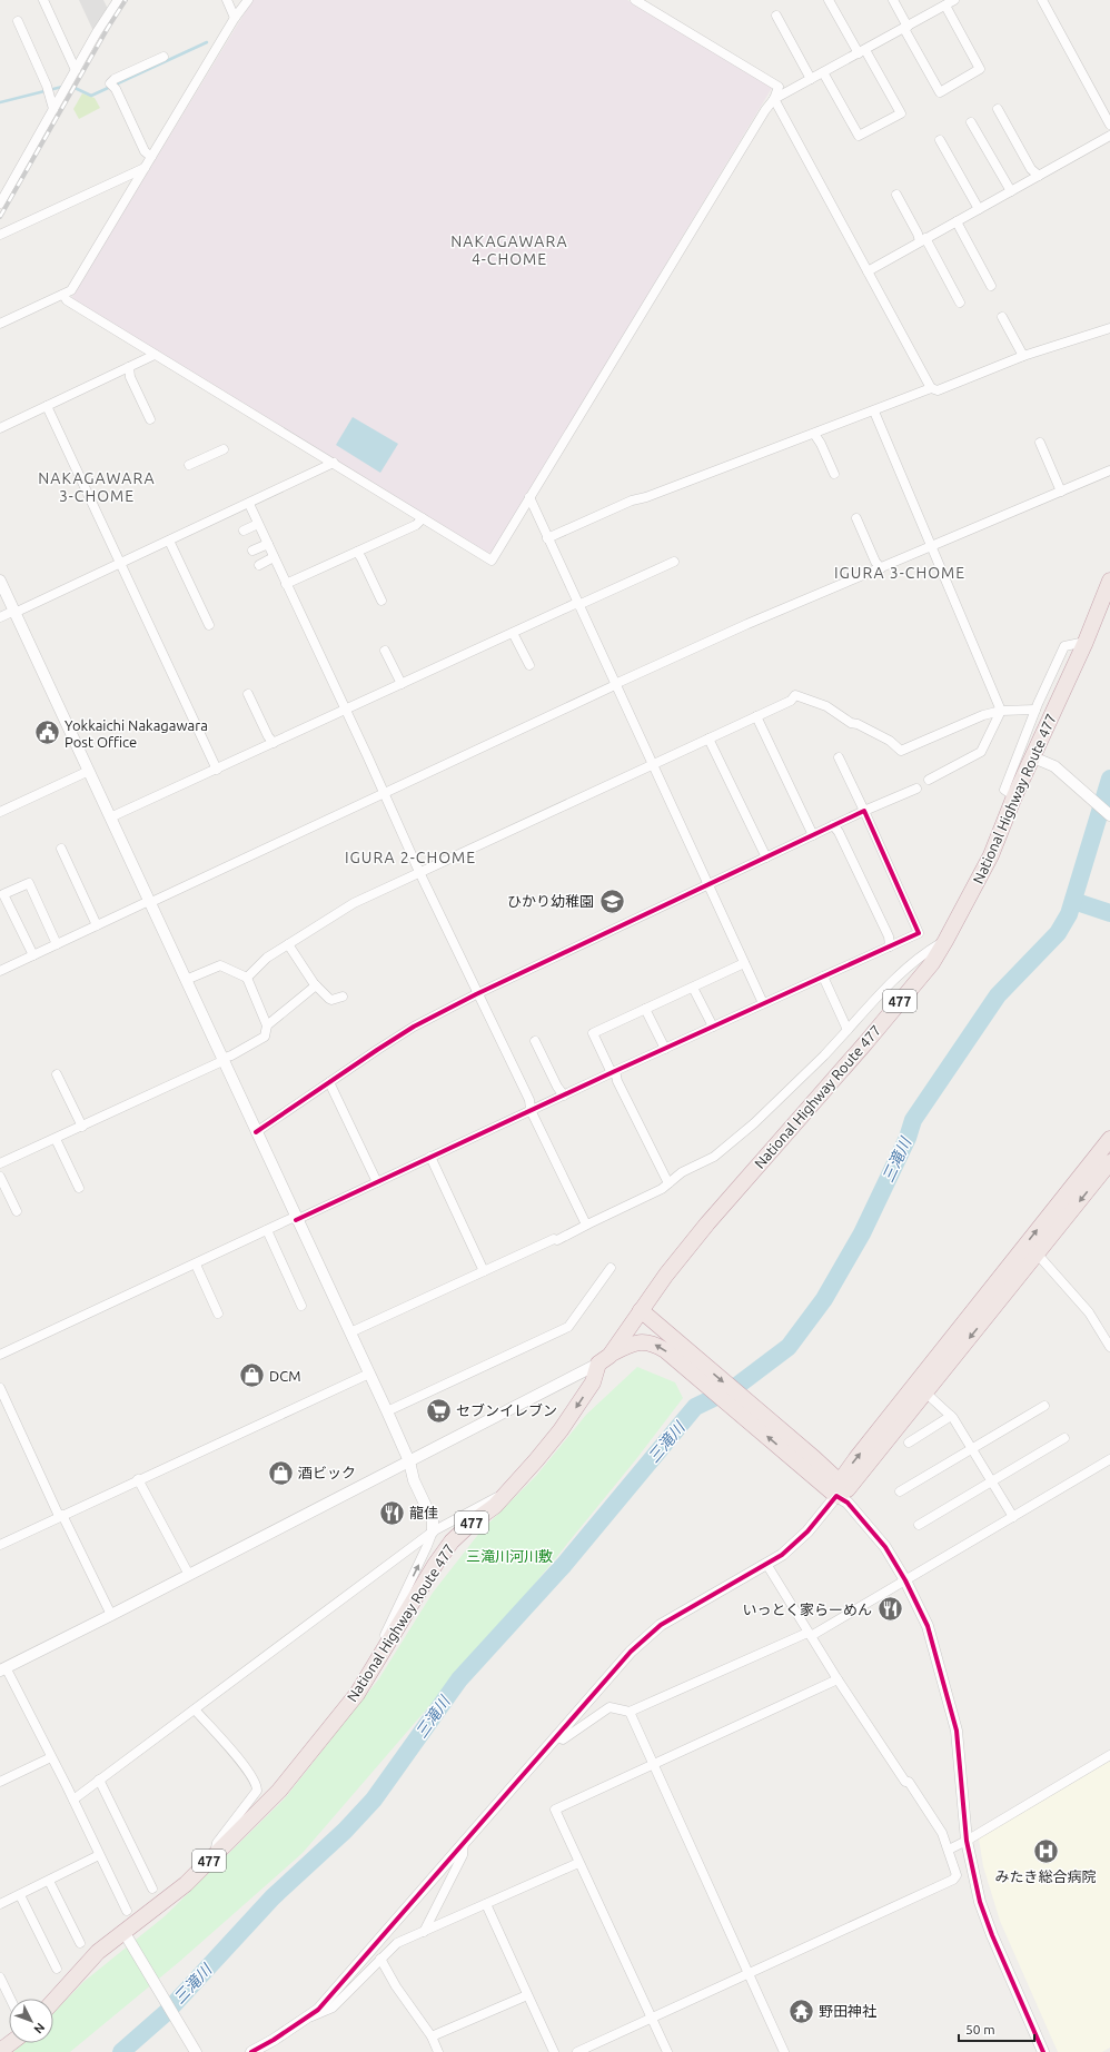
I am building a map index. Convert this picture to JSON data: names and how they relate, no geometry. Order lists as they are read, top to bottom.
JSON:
{
  "streets": {
    "highway": ["National Highway Route 477", "477"]
  },
  "districts": [
    "NAKAGAWARA 4-CHOME",
    "NAKAGAWARA 3-CHOME",
    "IGURA 3-CHOME",
    "IGURA 2-CHOME"
  ],
  "water": ["三滝川"],
  "parks": ["三滝川河川敷"],
  "places": {
    "public building": ["Yokkaichi Nakagawara Post Office"],
    "school or university": ["ひかり幼稚園"],
    "shop": ["DCM", "酒ビック"],
    "supermarket": ["セブンイレブン"],
    "restaurant": ["龍佳", "いっとく家らーめん"],
    "hospital": ["みたき総合病院"],
    "temple": ["野田神社"]
  },
  "scale_bar": "50 m",
  "north": "bottom right"
}
